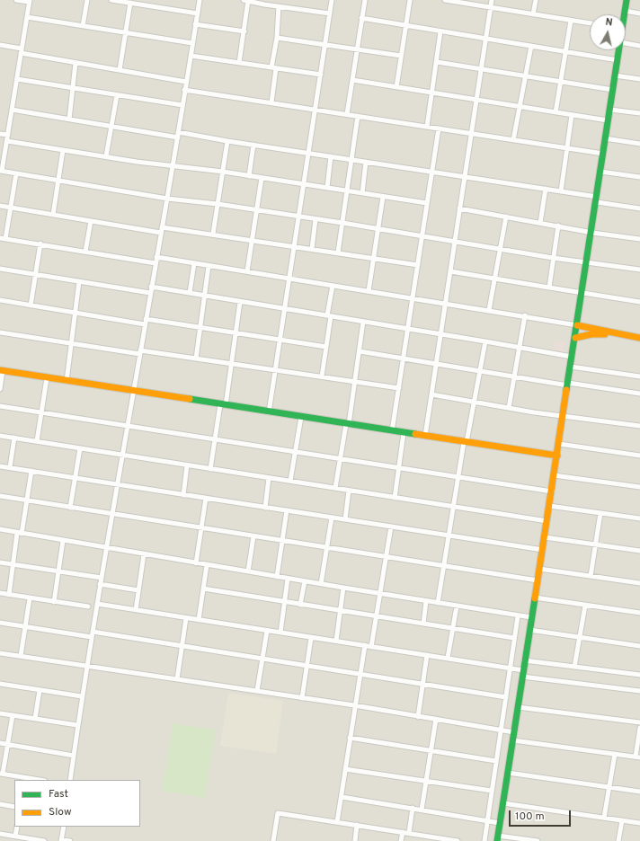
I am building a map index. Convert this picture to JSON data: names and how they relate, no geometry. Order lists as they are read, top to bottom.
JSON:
{
  "legend": ["Fast", "Slow"],
  "scale_bar": "100 m",
  "north": "top"
}
